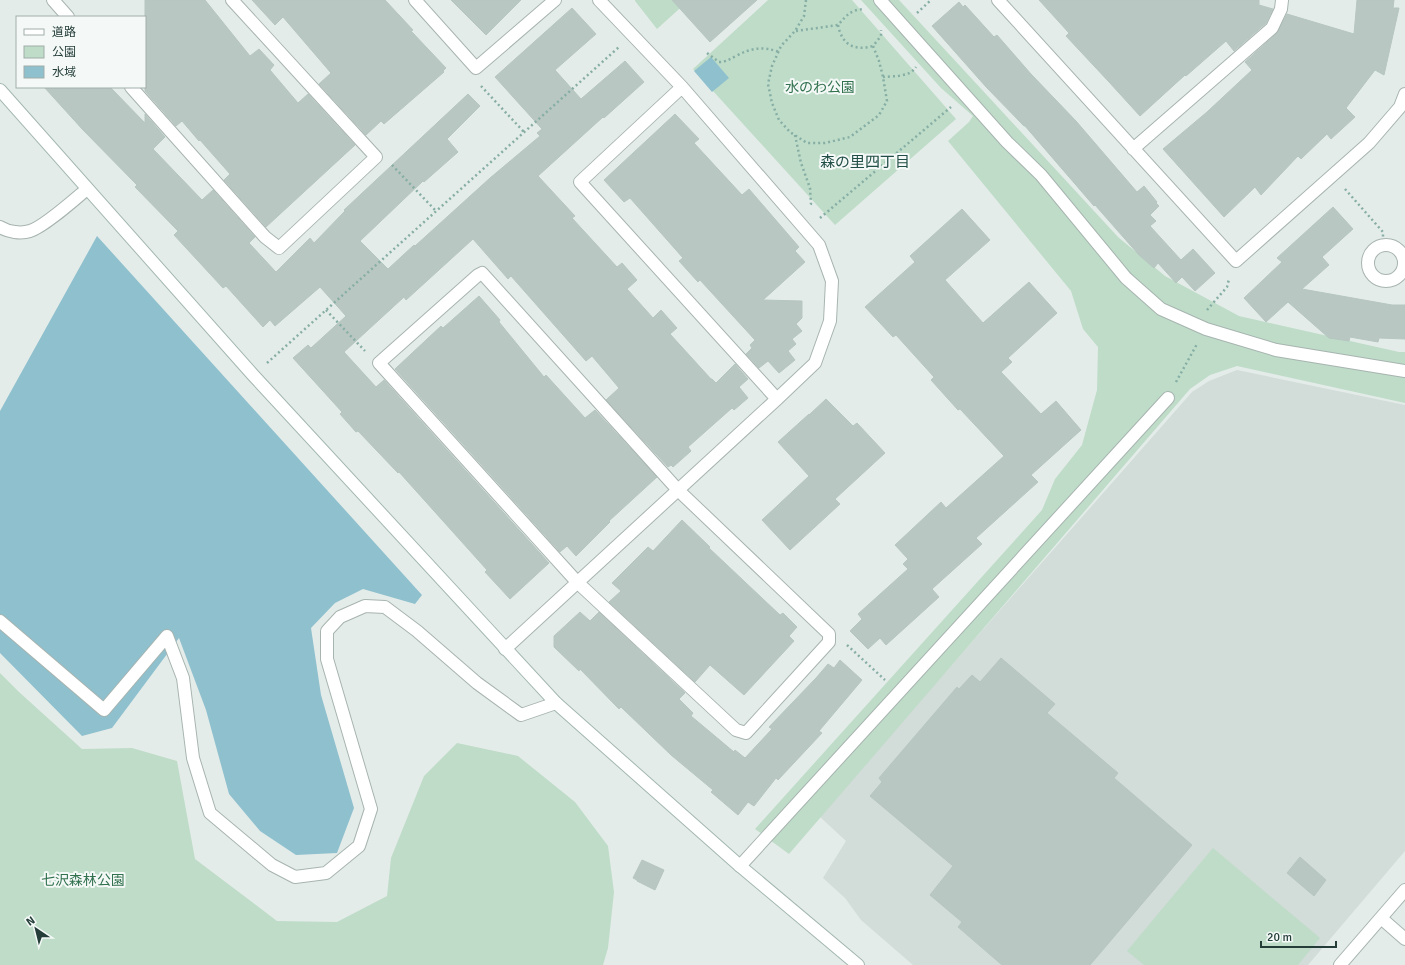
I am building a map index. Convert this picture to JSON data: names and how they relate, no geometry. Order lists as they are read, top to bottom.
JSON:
{
  "districts": ["森の里四丁目"],
  "parks": ["水のわ公園", "七沢森林公園"],
  "legend": ["道路", "公園", "水域"],
  "scale_bar": "20 m",
  "north": "top left"
}
